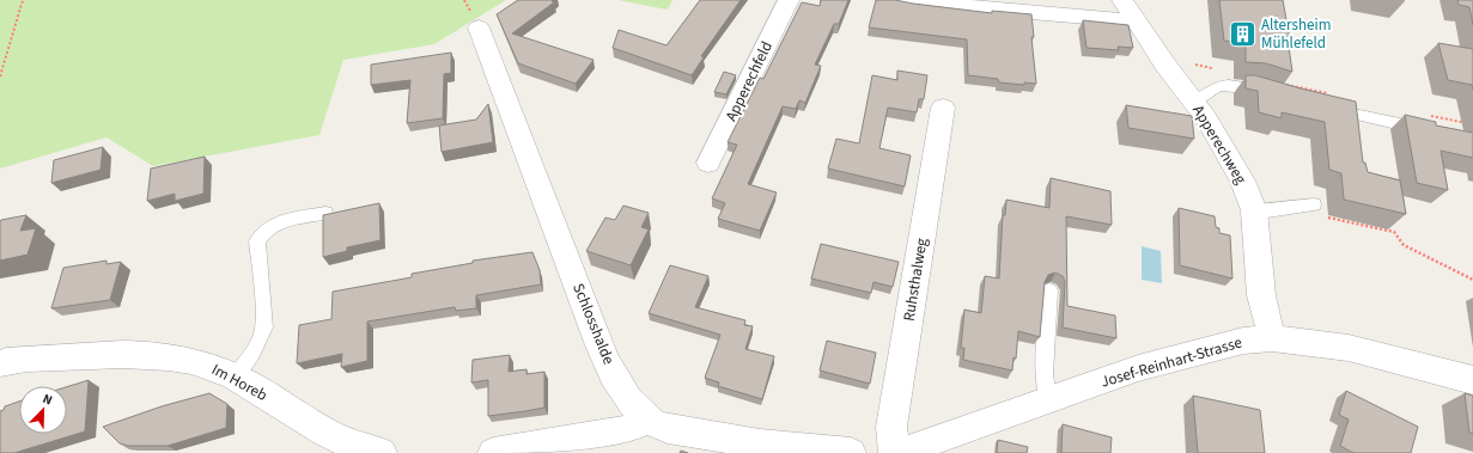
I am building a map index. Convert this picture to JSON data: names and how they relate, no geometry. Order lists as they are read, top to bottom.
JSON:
{
  "streets": {
    "street": [
      "Apperechfeld",
      "Apperechweg",
      "Ruhsthalweg",
      "Schlosshalde",
      "Josef-Reinhart-Strasse",
      "Im Horeb"
    ]
  },
  "crossings": [
    ["Apperechweg", "Josef-Reinhart-Strasse"]
  ],
  "places": {
    "building": ["Altersheim Mühlefeld"]
  },
  "north": "top right"
}
